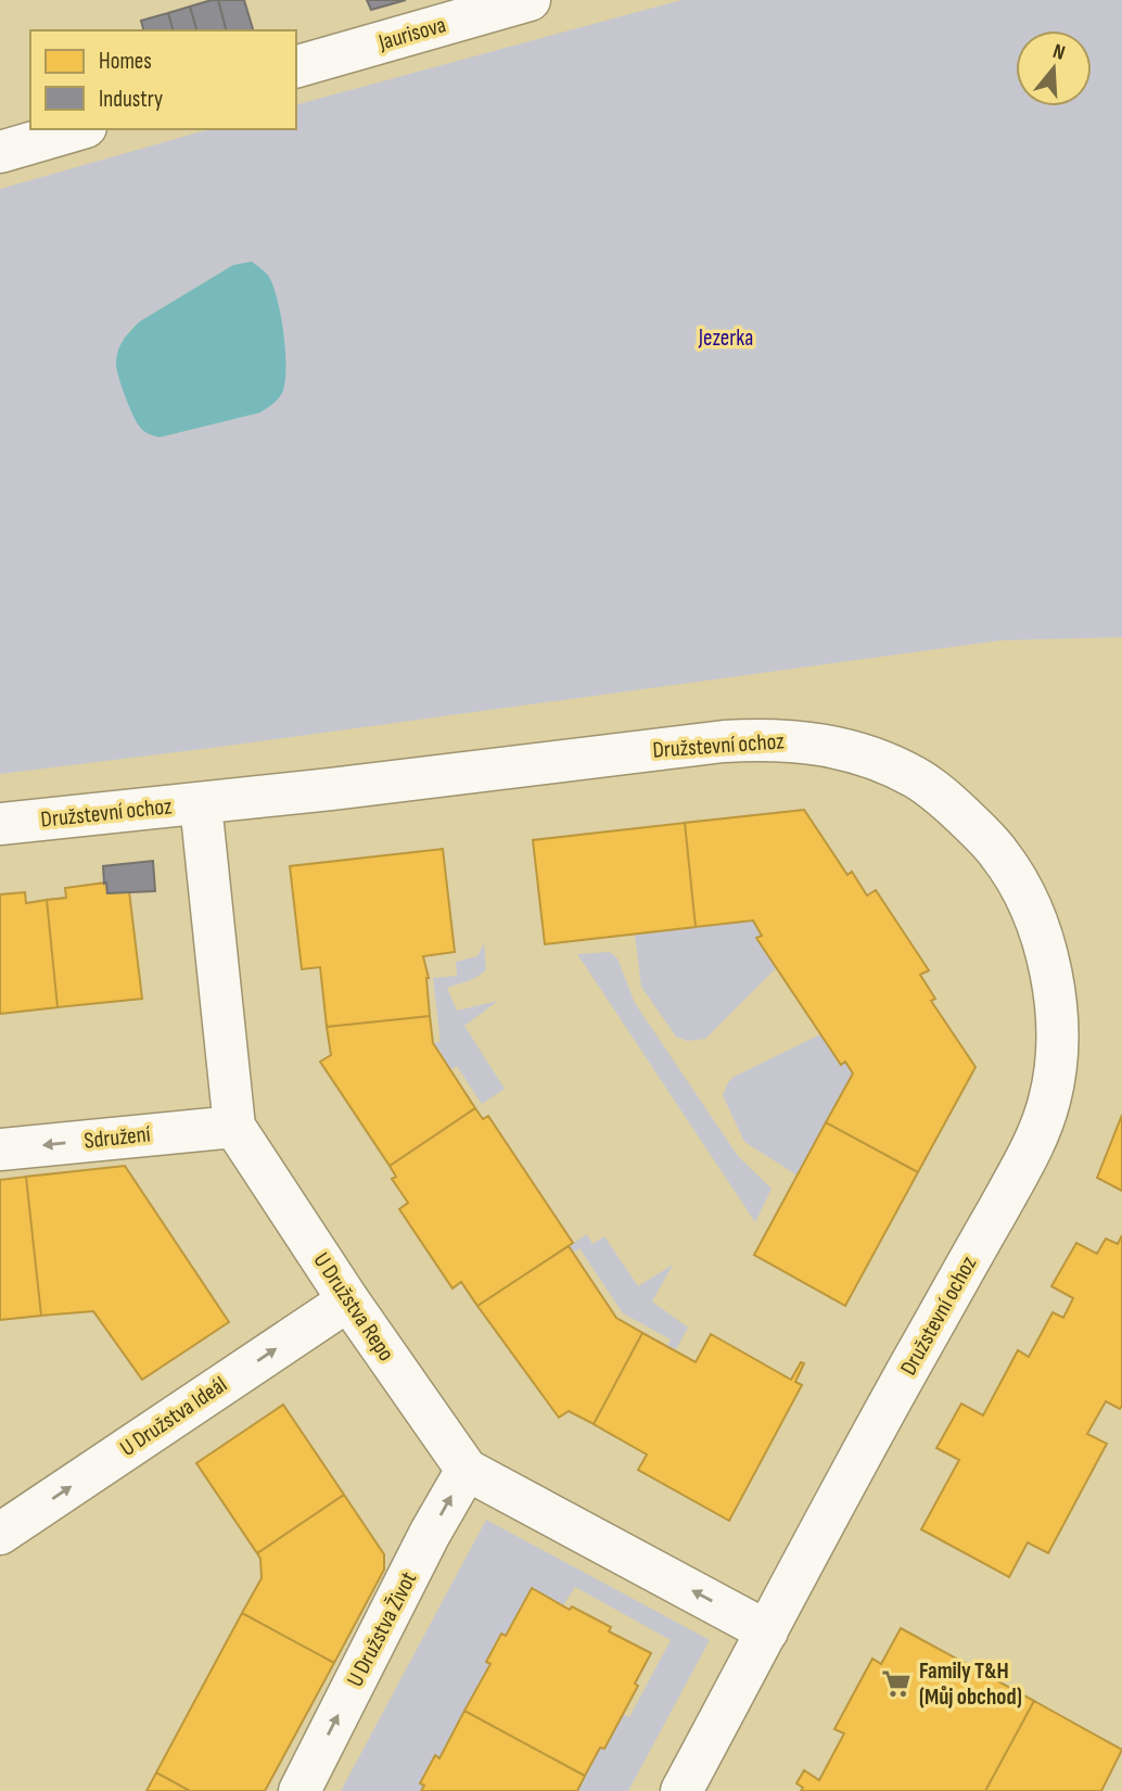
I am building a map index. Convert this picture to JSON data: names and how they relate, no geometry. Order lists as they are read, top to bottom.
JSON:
{
  "streets": {
    "street": [
      "Jaurisova",
      "Družstevní ochoz",
      "Sdružení",
      "U Družstva Repo",
      "U Družstva Ideál",
      "U Družstva Život"
    ]
  },
  "crossings": [
    ["Družstevní ochoz", "U Družstva Repo"],
    ["Sdružení", "U Družstva Repo"],
    ["U Družstva Repo", "U Družstva Ideál"],
    ["U Družstva Repo", "U Družstva Život"]
  ],
  "one_way": ["Sdružení", "U Družstva Ideál", "U Družstva Život"],
  "parks": ["Jezerka"],
  "places": {
    "supermarket": ["Family T&H (Můj obchod)"]
  },
  "legend": ["Homes", "Industry"],
  "north": "top"
}
